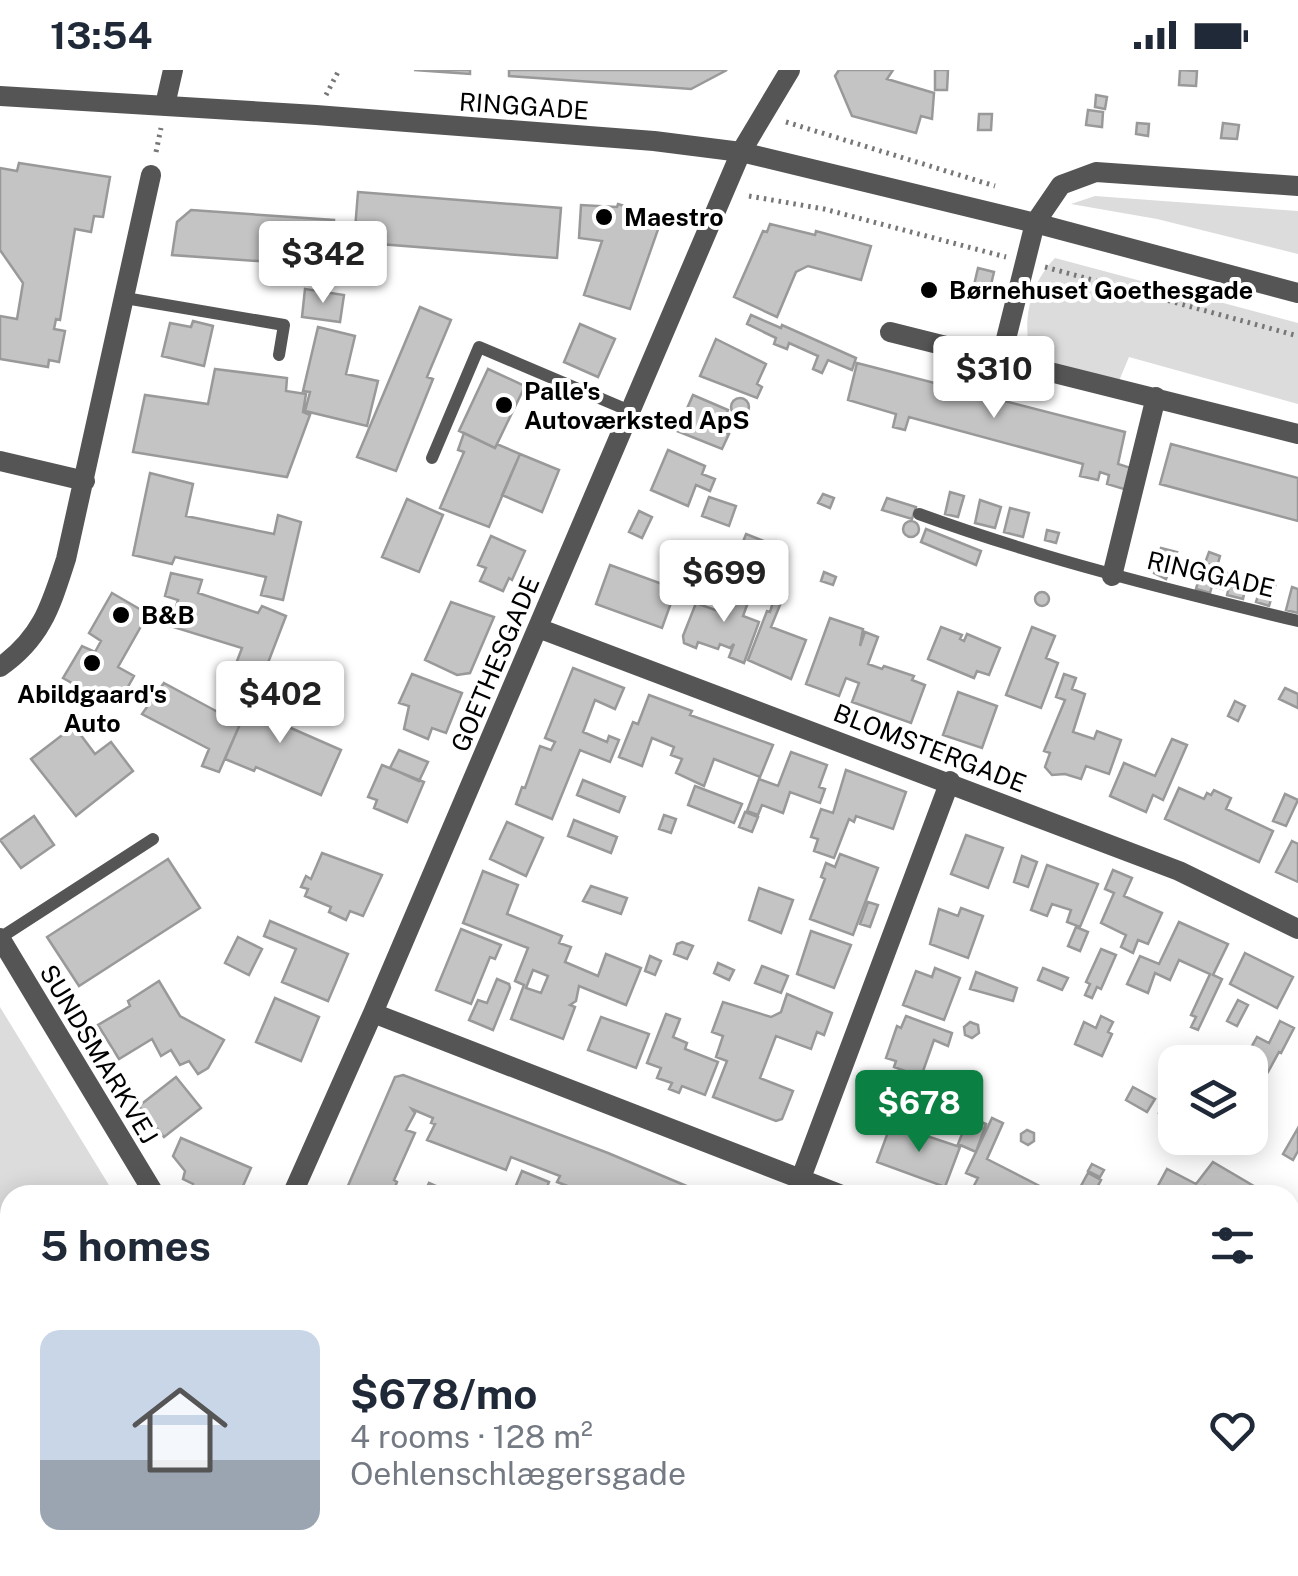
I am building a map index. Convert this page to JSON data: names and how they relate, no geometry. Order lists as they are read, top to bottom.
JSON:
{
  "streets": {
    "street": [
      "RINGGADE",
      "GOETHESGADE",
      "BLOMSTERGADE",
      "SUNDSMARKVEJ"
    ]
  },
  "crossings": [
    ["RINGGADE", "GOETHESGADE"],
    ["GOETHESGADE", "BLOMSTERGADE"]
  ],
  "places": [
    "Maestro",
    "Børnehuset Goethesgade",
    "Palle's Autoværksted ApS",
    "B&B",
    "Abildgaard's Auto"
  ],
  "page": {
    "status": "13:54",
    "price": [
      "$342",
      "$310",
      "$699",
      "$402",
      "$678"
    ],
    "heading": "5 homes",
    "list": [
      {
        "name": "$678/mo",
        "note": "4 rooms · 128 m² · Oehlenschlægersgade"
      }
    ]
  }
}
